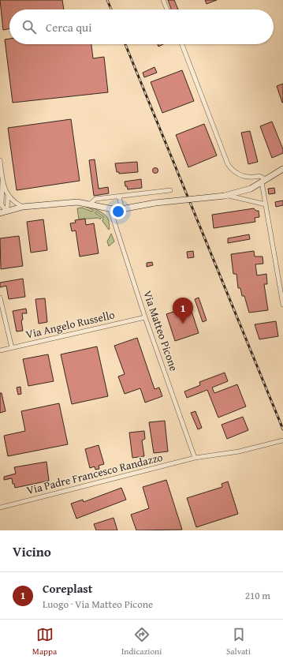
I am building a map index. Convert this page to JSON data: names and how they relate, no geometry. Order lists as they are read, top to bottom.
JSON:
{
  "streets": {
    "street": ["Via Angelo Russello", "Via Matteo Picone", "Via Padre Francesco Randazzo"]
  },
  "crossings": [
    ["Via Angelo Russello", "Via Matteo Picone"],
    ["Via Matteo Picone", "Via Padre Francesco Randazzo"]
  ],
  "page": {
    "search": "Cerca qui",
    "pins": "1",
    "heading": "Vicino",
    "list": [
      {
        "mark": "1",
        "name": "Coreplast",
        "note": "Luogo · Via Matteo Picone",
        "value": "210 m"
      }
    ],
    "nav": ["Mappa", "Indicazioni", "Salvati"]
  }
}
